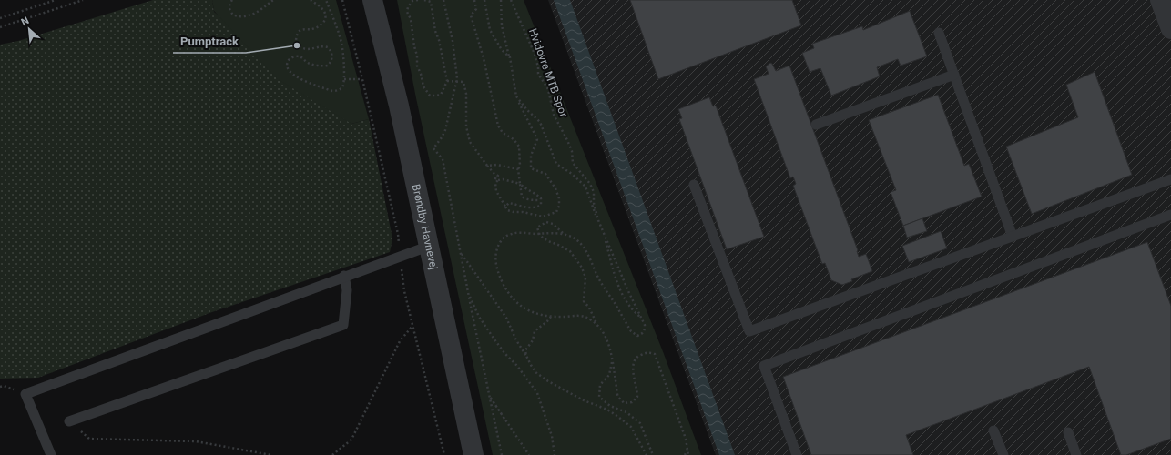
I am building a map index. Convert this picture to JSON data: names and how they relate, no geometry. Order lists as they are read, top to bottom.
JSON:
{
  "streets": {
    "street": ["Brøndby Havnevej"],
    "path": ["Hvidovre MTB Spor"]
  },
  "places": ["Pumptrack"],
  "north": "top left"
}
